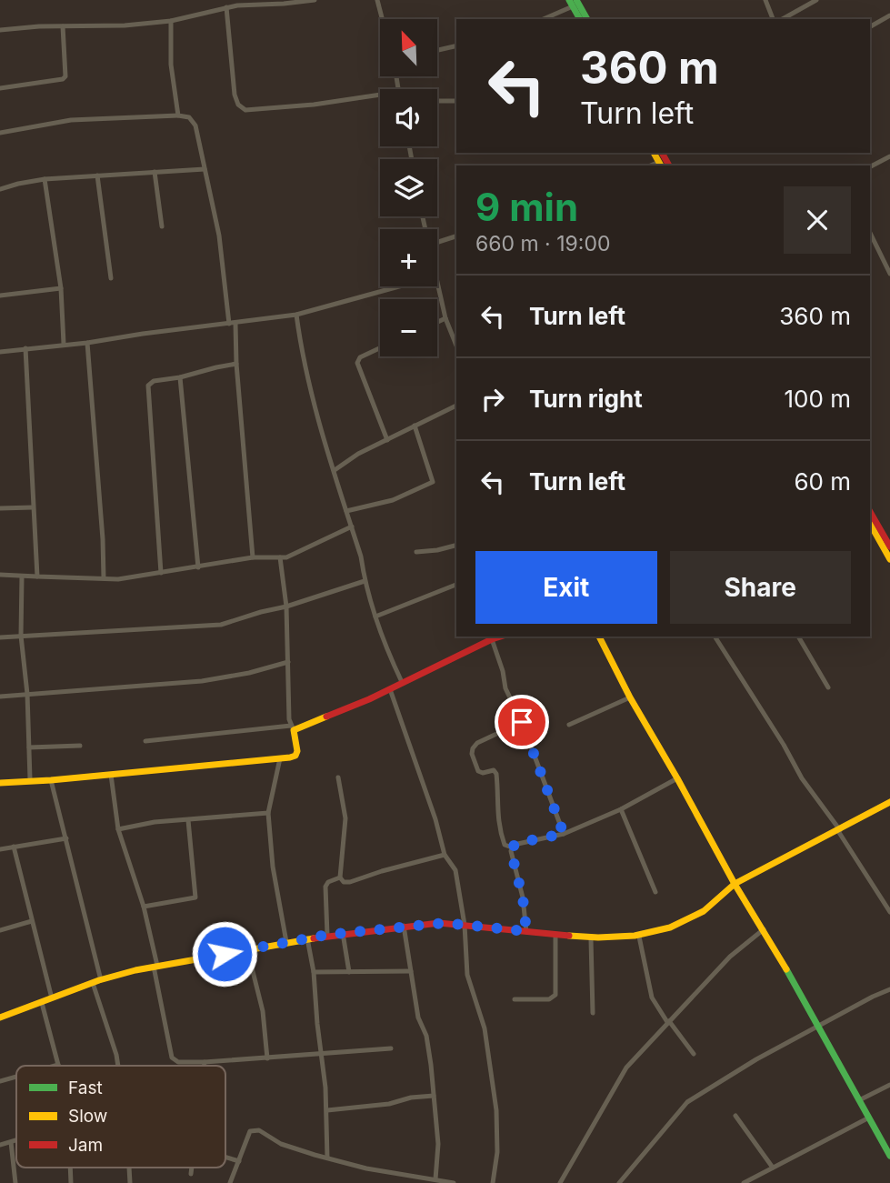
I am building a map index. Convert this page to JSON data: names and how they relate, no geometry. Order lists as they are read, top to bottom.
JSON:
{
  "legend": ["Fast", "Slow", "Jam"],
  "north": "top left",
  "page": {
    "map_buttons": ["+", "−"],
    "turn": ["360 m", "Turn left"],
    "heading": ["9 min", "660 m · 19:00"],
    "list": [
      {
        "name": "Turn left",
        "value": "360 m"
      },
      {
        "name": "Turn right",
        "value": "100 m"
      },
      {
        "name": "Turn left",
        "value": "60 m"
      }
    ],
    "buttons": ["Exit", "Share"]
  }
}
